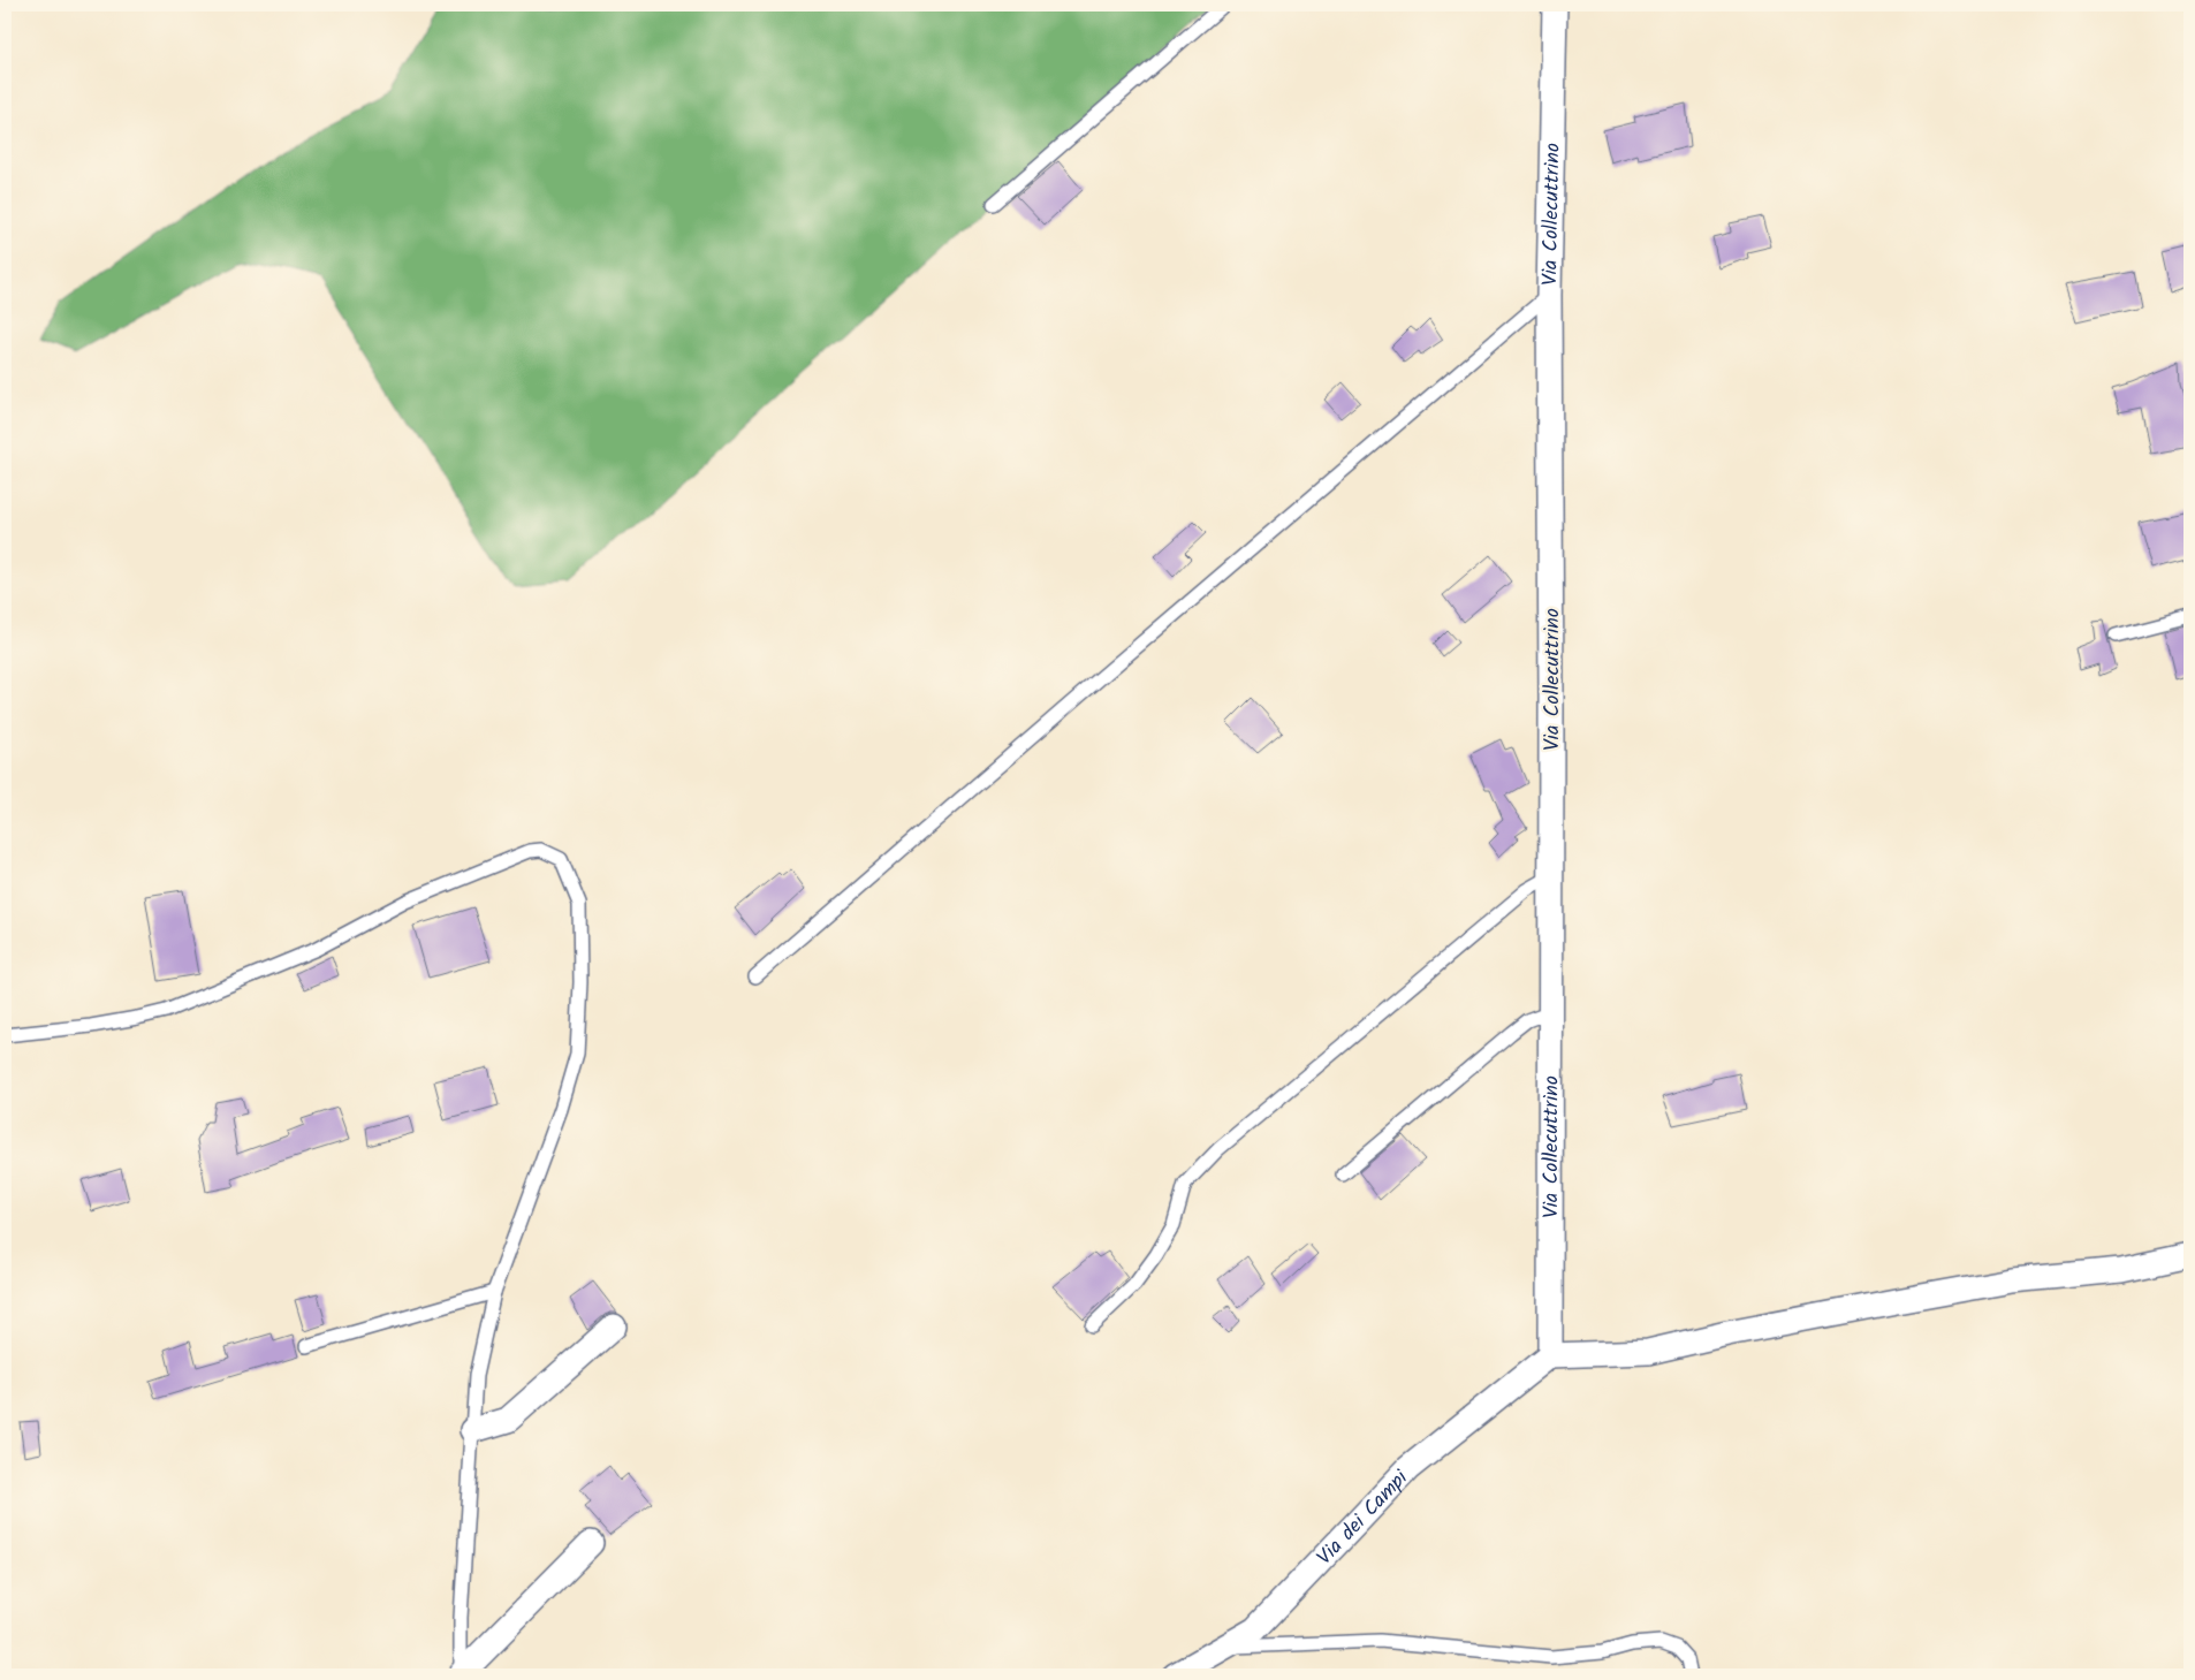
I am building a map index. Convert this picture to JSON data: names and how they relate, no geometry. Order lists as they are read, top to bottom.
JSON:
{
  "streets": {
    "street": ["Via Collecuttrino", "Via dei Campi"]
  },
  "crossings": [
    ["Via Collecuttrino", "Via dei Campi"]
  ]
}
